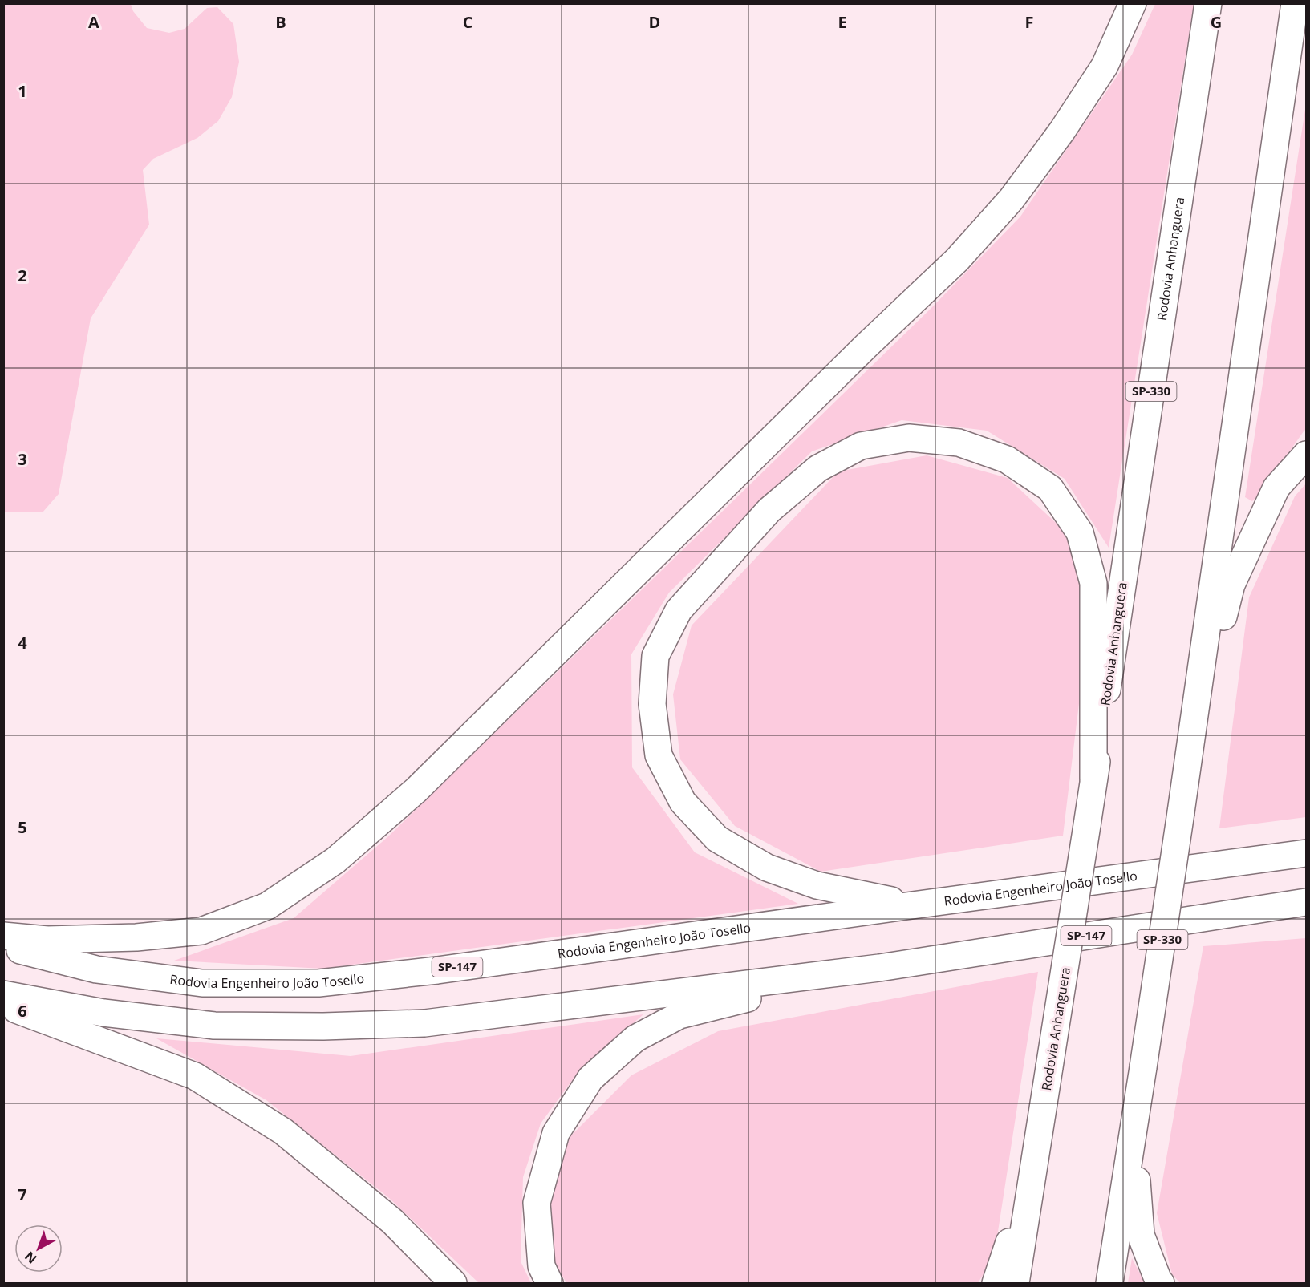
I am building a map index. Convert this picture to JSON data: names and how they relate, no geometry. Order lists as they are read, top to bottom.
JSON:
{
  "streets": {
    "highway": [
      "Rodovia Anhanguera",
      "SP-330",
      "Rodovia Engenheiro João Tosello",
      "SP-147"
    ]
  },
  "north": "bottom left",
  "grid": {
    "columns": [
      "A",
      "B",
      "C",
      "D",
      "E",
      "F",
      "G"
    ],
    "rows": [
      "1",
      "2",
      "3",
      "4",
      "5",
      "6",
      "7"
    ]
  }
}
